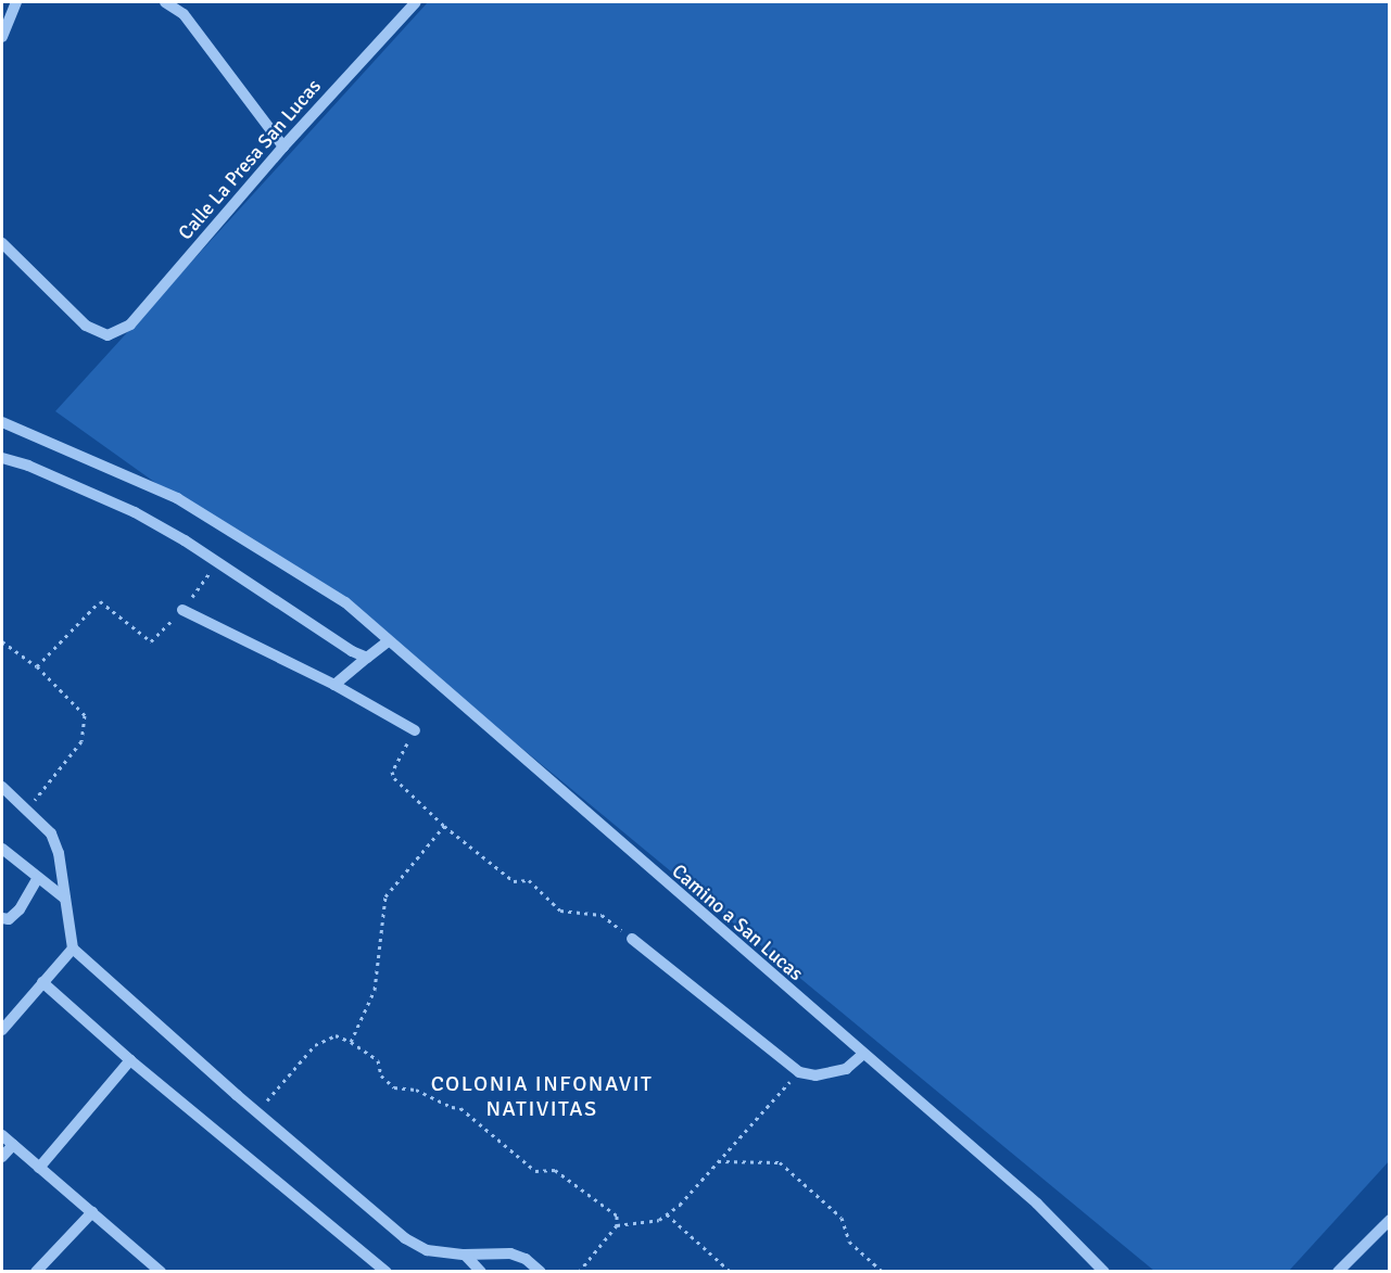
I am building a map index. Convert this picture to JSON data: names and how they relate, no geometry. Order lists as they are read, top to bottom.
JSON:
{
  "streets": {
    "street": ["Calle La Presa San Lucas", "Camino a San Lucas"]
  },
  "districts": ["COLONIA INFONAVIT NATIVITAS"]
}
